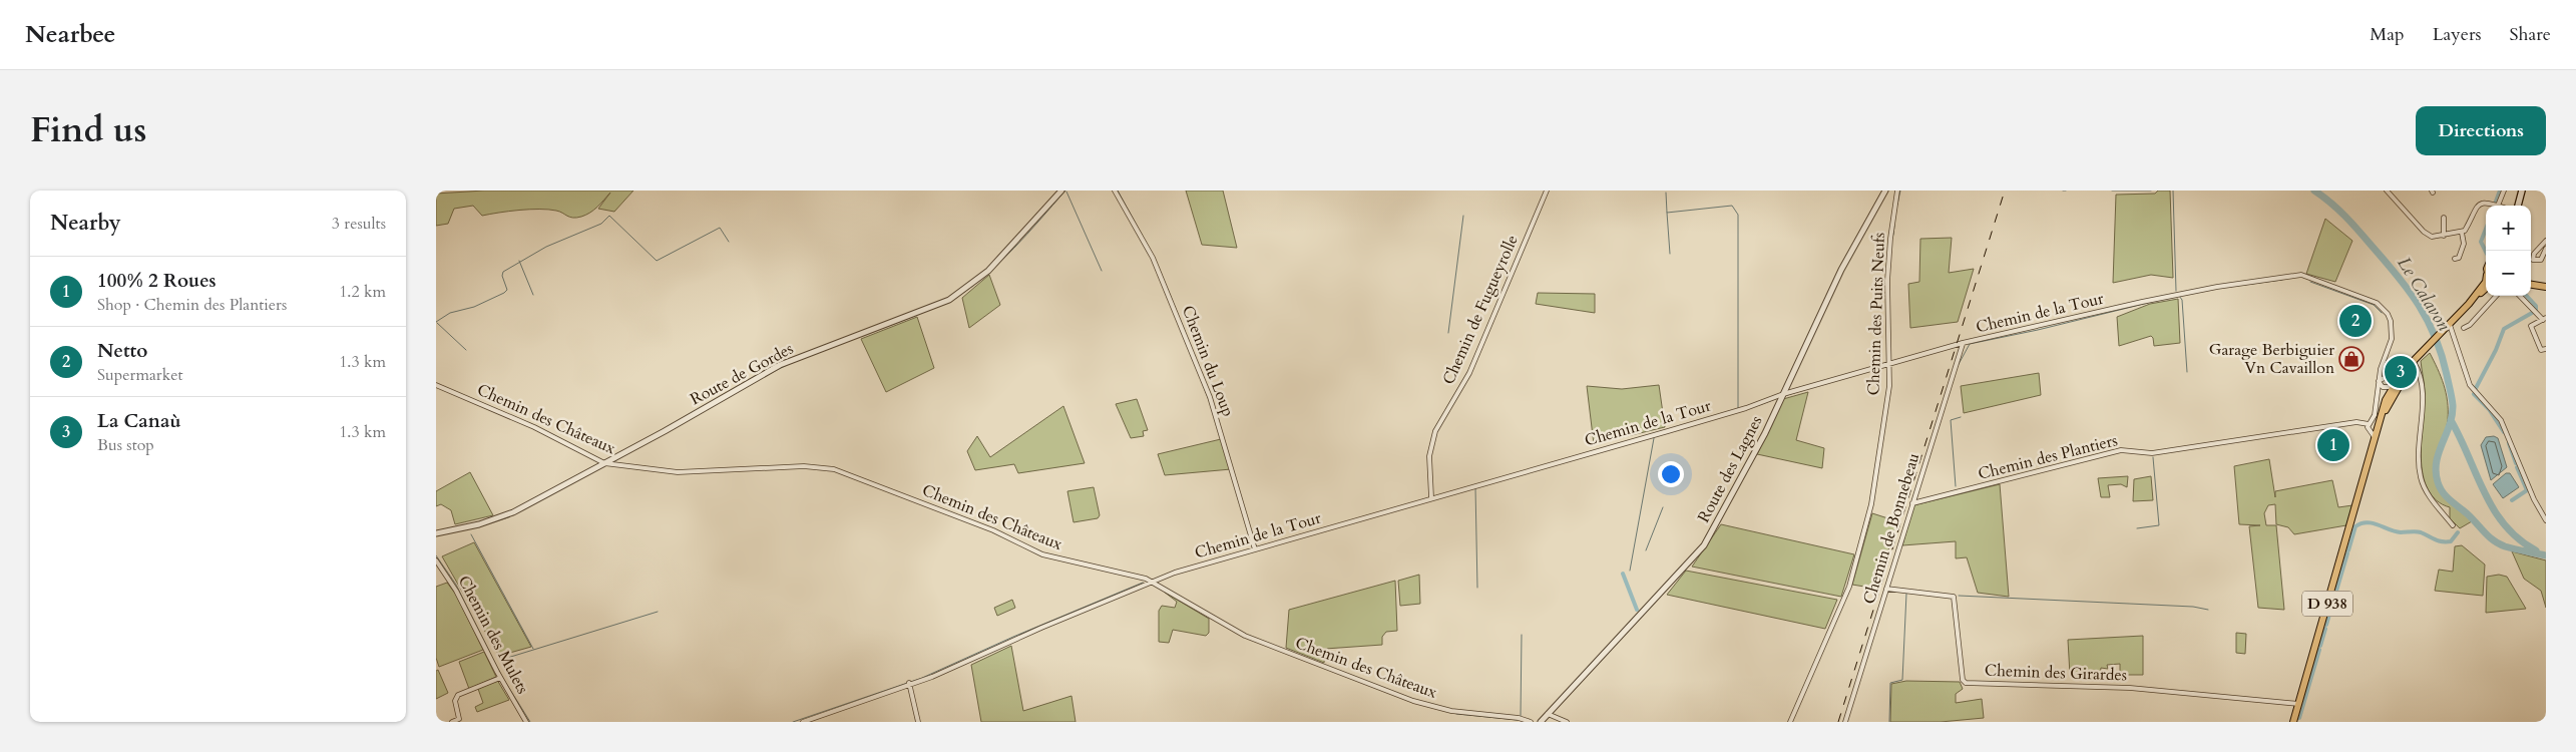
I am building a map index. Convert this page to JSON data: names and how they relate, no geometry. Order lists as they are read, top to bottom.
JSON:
{
  "streets": {
    "main road": ["D 938"],
    "street": [
      "Chemin de Fugueyrolle",
      "Chemin de la Tour",
      "Chemin des Puits Neufs",
      "Chemin du Loup",
      "Route de Gordes",
      "Chemin des Châteaux",
      "Chemin des Plantiers",
      "Route des Lagnes",
      "Chemin de Bonnebeau",
      "Chemin des Mulets",
      "Chemin des Girardes"
    ]
  },
  "crossings": [
    ["Chemin de Fugueyrolle", "Chemin de la Tour"],
    ["Chemin de la Tour", "Chemin des Puits Neufs"],
    ["Chemin de la Tour", "Chemin du Loup"],
    ["Chemin de la Tour", "Chemin des Châteaux"],
    ["Chemin de la Tour", "Chemin des Plantiers"],
    ["Chemin de la Tour", "Route des Lagnes"],
    ["Chemin de la Tour", "Chemin de Bonnebeau"],
    ["Route de Gordes", "Chemin des Châteaux"],
    ["Chemin des Plantiers", "Chemin de Bonnebeau"],
    ["Chemin de Bonnebeau", "Chemin des Girardes"],
    ["D 938", "Chemin des Girardes"]
  ],
  "water": ["Le Calavon"],
  "places": {
    "shop": ["Garage Berbiguier Vn Cavaillon"]
  },
  "page": {
    "header": "Nearbee",
    "nav": ["Map", "Layers", "Share"],
    "title": "Find us",
    "buttons": "Directions",
    "heading": ["Nearby", "3 results"],
    "map_buttons": ["+", "−"],
    "list": [
      {
        "mark": "1",
        "name": "100% 2 Roues",
        "note": "Shop · Chemin des Plantiers",
        "value": "1.2 km"
      },
      {
        "mark": "2",
        "name": "Netto",
        "note": "Supermarket",
        "value": "1.3 km"
      },
      {
        "mark": "3",
        "name": "La Canaù",
        "note": "Bus stop",
        "value": "1.3 km"
      }
    ],
    "pins": ["2", "3", "1"]
  }
}
